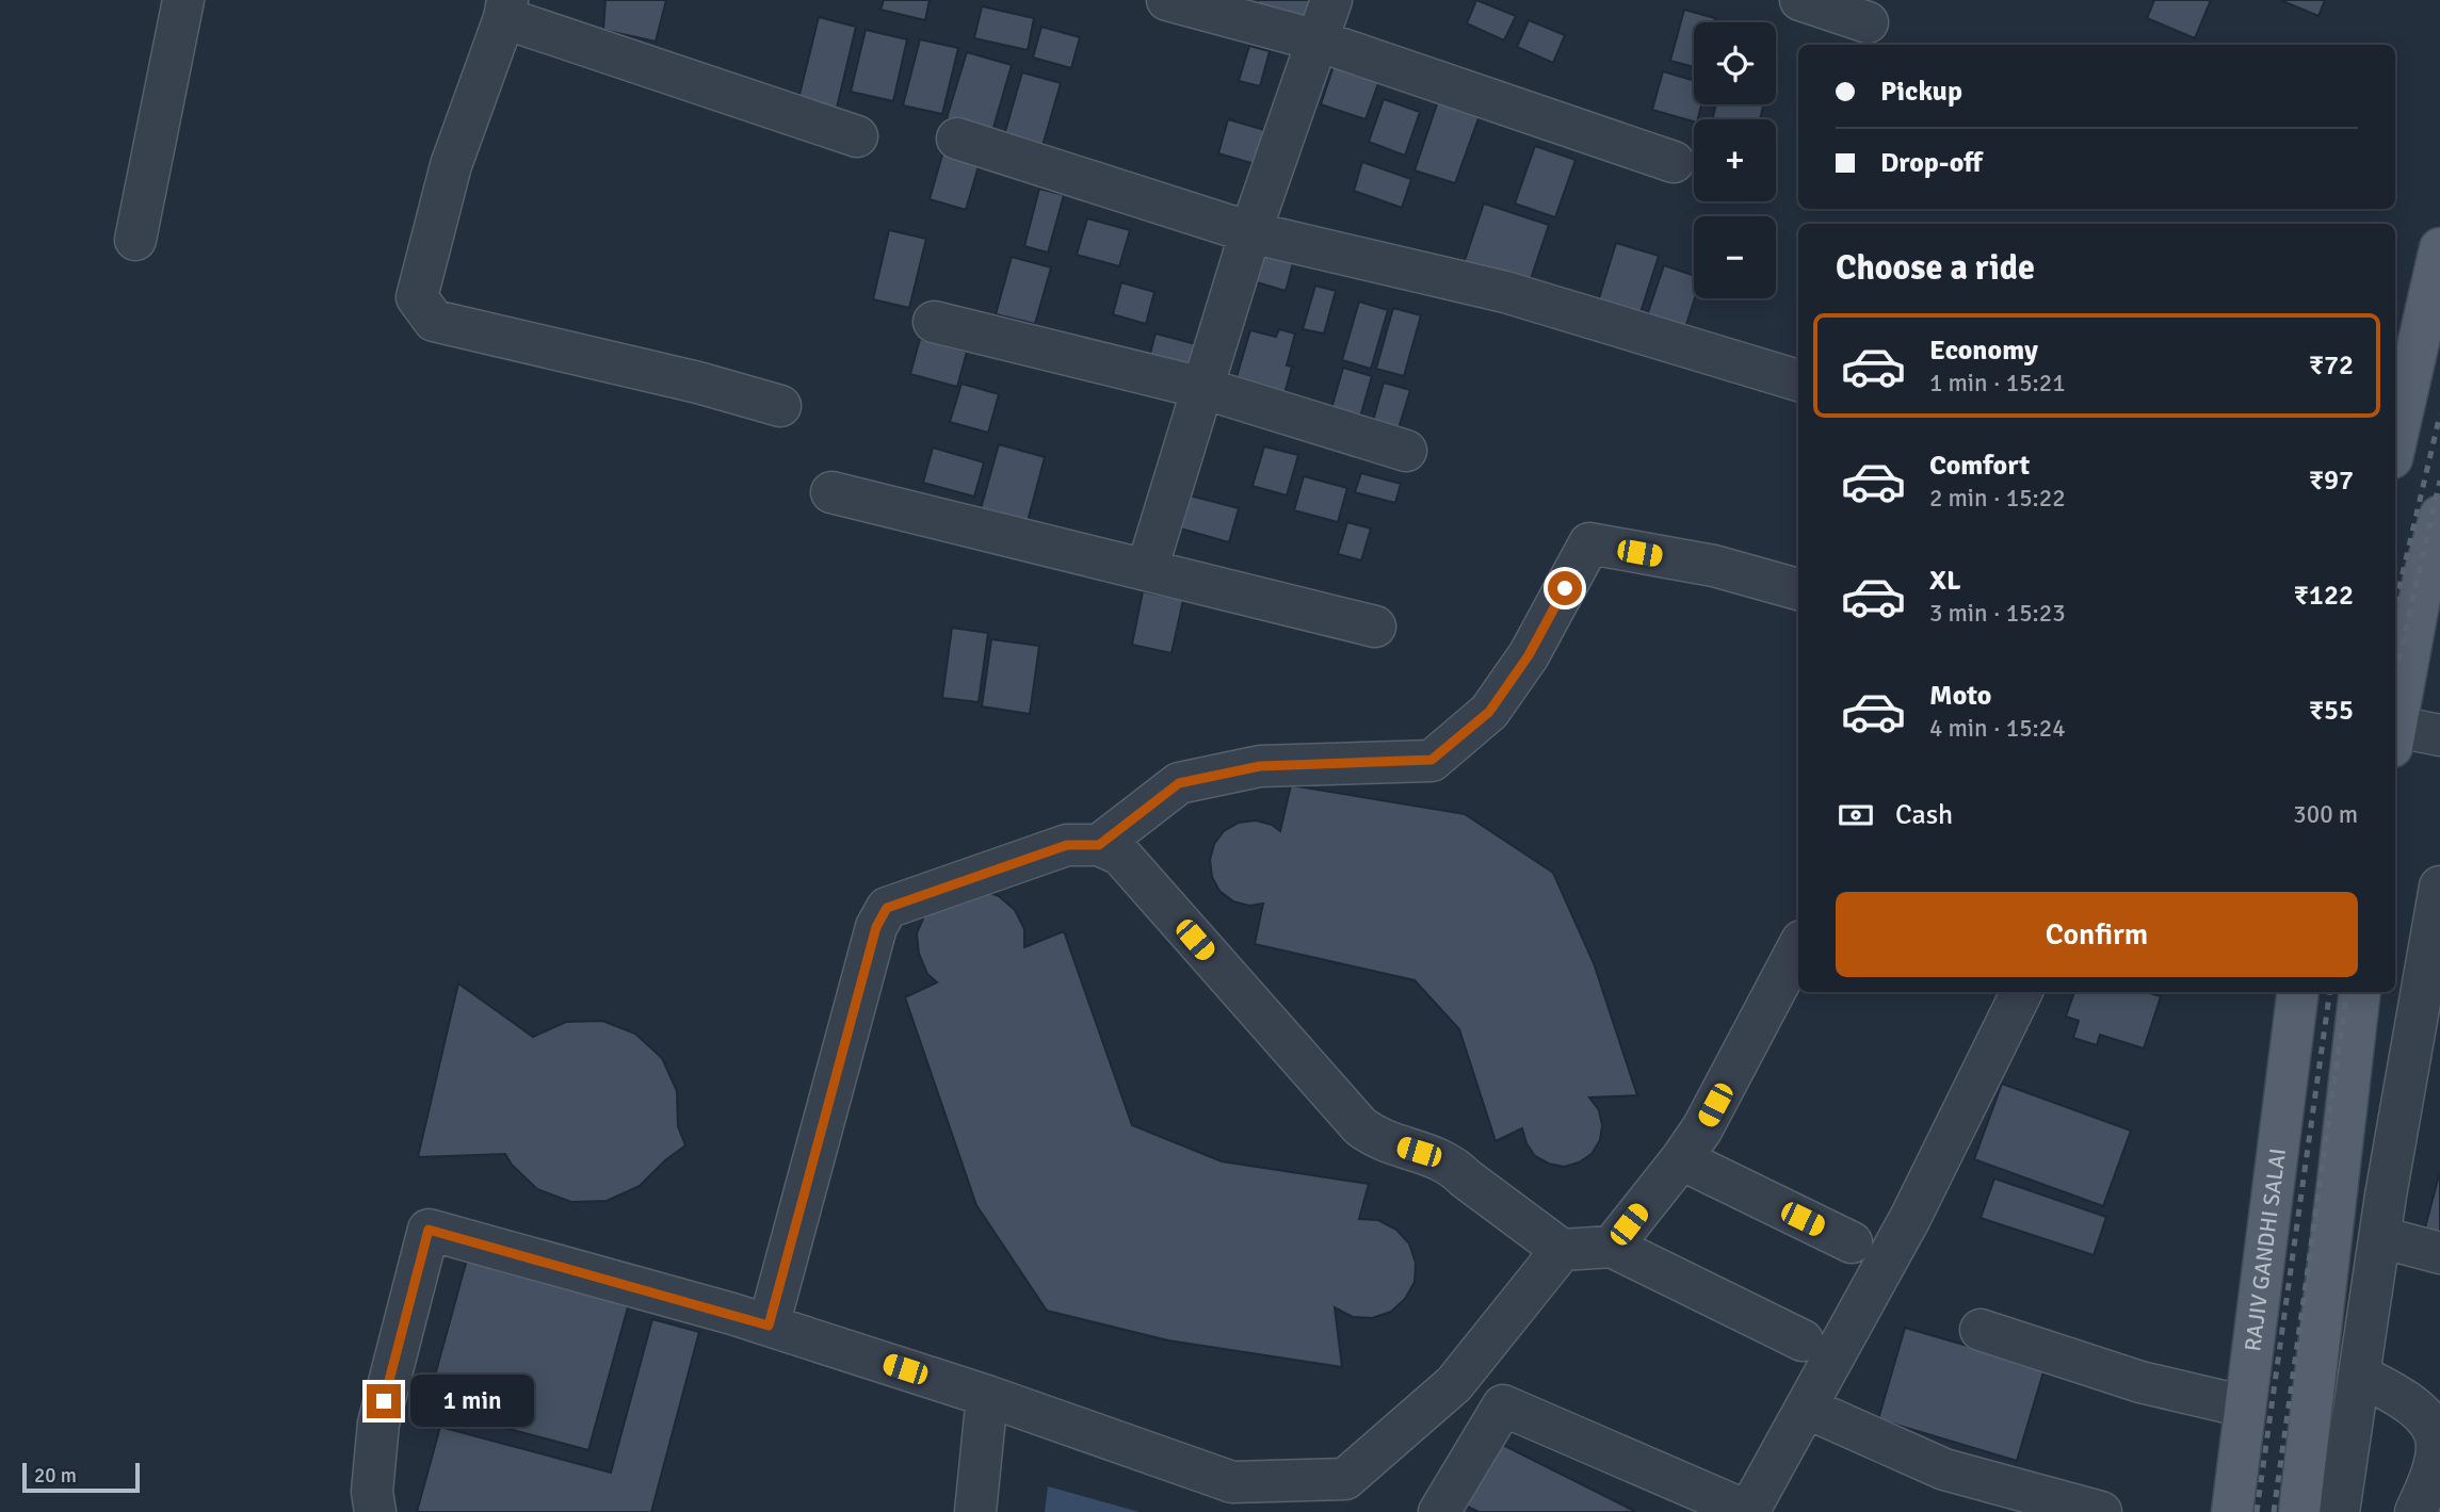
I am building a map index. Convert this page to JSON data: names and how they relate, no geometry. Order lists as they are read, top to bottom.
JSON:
{
  "streets": {
    "main road": ["RAJIV GANDHI SALAI"]
  },
  "scale_bar": "20 m",
  "page": {
    "map_buttons": ["+", "−"],
    "banner": ["Pickup", "Drop-off"],
    "heading": "Choose a ride",
    "list": [
      {
        "name": "Economy",
        "note": "1 min · 15:21",
        "value": "₹72"
      },
      {
        "name": "Comfort",
        "note": "2 min · 15:22",
        "value": "₹97"
      },
      {
        "name": "XL",
        "note": "3 min · 15:23",
        "value": "₹122"
      },
      {
        "name": "Moto",
        "note": "4 min · 15:24",
        "value": "₹55"
      }
    ],
    "pay": ["Cash", "300 m"],
    "buttons": "Confirm",
    "bubble": "1 min",
    "scale": "20 m"
  }
}
